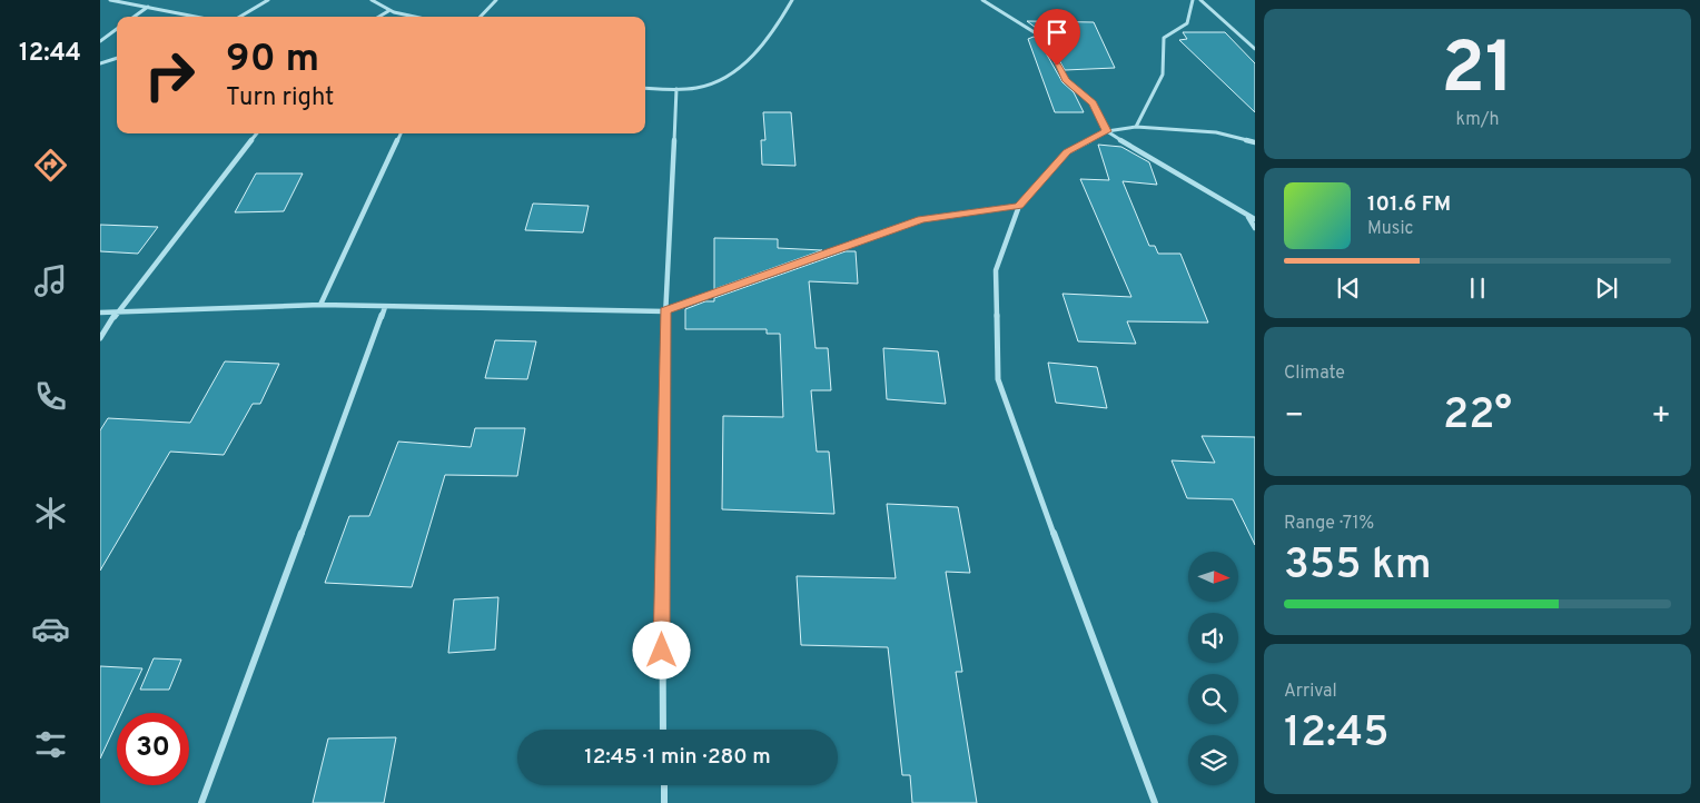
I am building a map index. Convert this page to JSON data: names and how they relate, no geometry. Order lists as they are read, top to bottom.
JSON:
{
  "north": "right",
  "page": {
    "tabs": "12:44",
    "tile": [
      ["21", "km/h"],
      "Climate",
      ["Range · 71%", "355 km"],
      ["Arrival", "12:45"]
    ],
    "turn": ["90 m", "Turn right"],
    "song": ["101.6 FM", "Music"],
    "heat": ["−", "22°", "+"],
    "limit": "30",
    "trip": "12:45 · 1 min · 280 m"
  }
}
